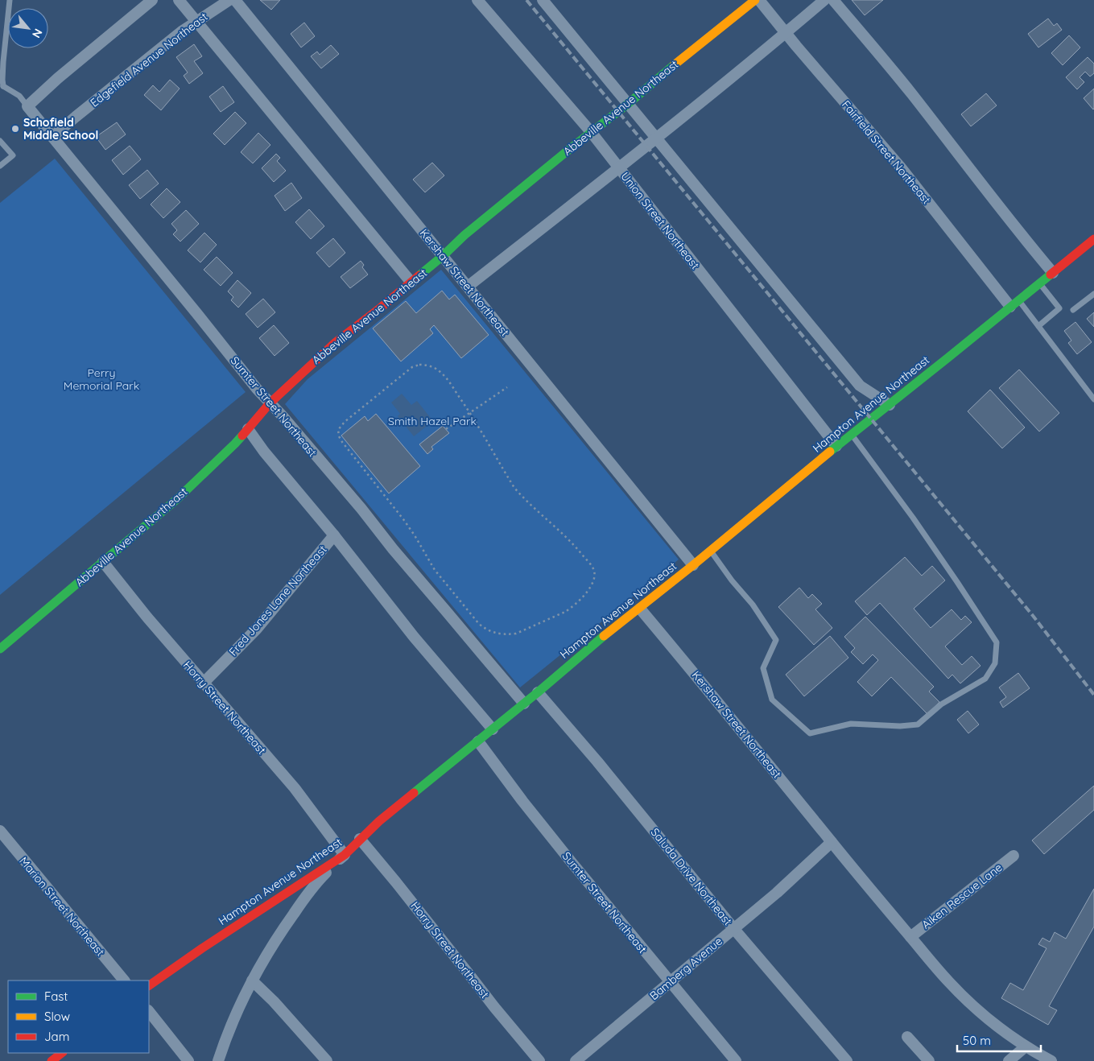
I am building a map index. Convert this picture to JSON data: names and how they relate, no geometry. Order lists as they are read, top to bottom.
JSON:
{
  "streets": {
    "street": [
      "Edgefield Avenue Northeast",
      "Abbeville Avenue Northeast",
      "Fairfield Street Northeast",
      "Union Street Northeast",
      "Kershaw Street Northeast",
      "Hampton Avenue Northeast",
      "Sumter Street Northeast",
      "Fred Jones Lane Northeast",
      "Horry Street Northeast",
      "Saluda Drive Northeast",
      "Aiken Rescue Lane",
      "Marion Street Northeast",
      "Bamberg Avenue"
    ]
  },
  "crossings": [
    ["Edgefield Avenue Northeast", "Sumter Street Northeast"],
    ["Abbeville Avenue Northeast", "Union Street Northeast"],
    ["Abbeville Avenue Northeast", "Kershaw Street Northeast"],
    ["Abbeville Avenue Northeast", "Sumter Street Northeast"],
    ["Abbeville Avenue Northeast", "Horry Street Northeast"],
    ["Fairfield Street Northeast", "Hampton Avenue Northeast"],
    ["Union Street Northeast", "Hampton Avenue Northeast"],
    ["Kershaw Street Northeast", "Hampton Avenue Northeast"],
    ["Kershaw Street Northeast", "Aiken Rescue Lane"],
    ["Kershaw Street Northeast", "Bamberg Avenue"],
    ["Hampton Avenue Northeast", "Sumter Street Northeast"],
    ["Hampton Avenue Northeast", "Horry Street Northeast"],
    ["Hampton Avenue Northeast", "Saluda Drive Northeast"],
    ["Sumter Street Northeast", "Bamberg Avenue"],
    ["Fred Jones Lane Northeast", "Horry Street Northeast"],
    ["Saluda Drive Northeast", "Bamberg Avenue"]
  ],
  "parks": ["Perry Memorial Park", "Smith Hazel Park"],
  "places": ["Schofield Middle School"],
  "legend": ["Fast", "Slow", "Jam"],
  "scale_bar": "50 m",
  "north": "bottom right"
}
